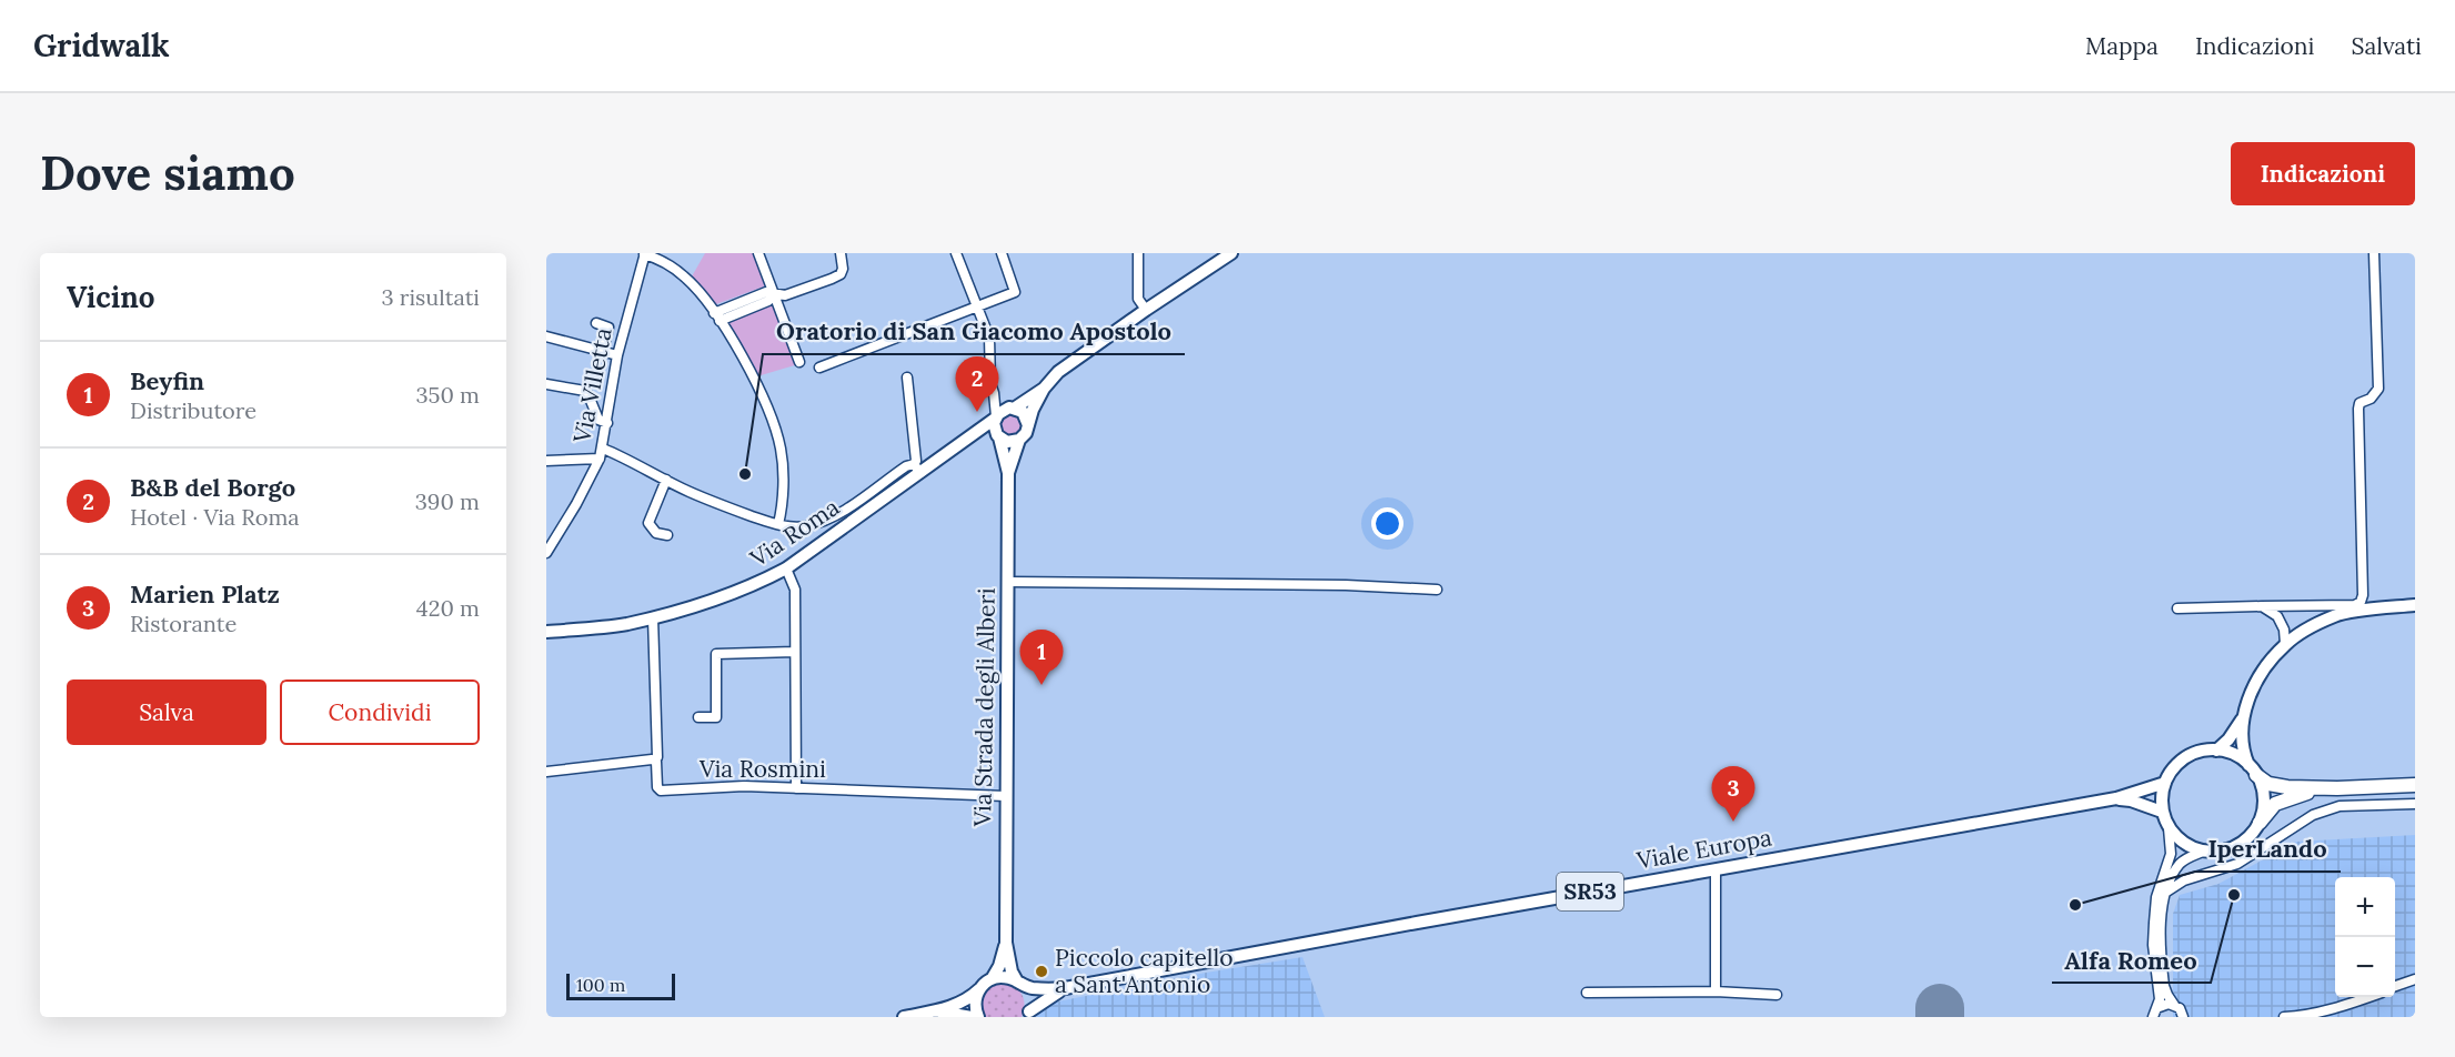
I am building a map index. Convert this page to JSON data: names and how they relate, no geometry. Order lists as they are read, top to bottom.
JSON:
{
  "streets": {
    "main road": [
      "Via Roma",
      "Via Strada degli Alberi",
      "Viale Europa",
      "SR53"
    ],
    "street": ["Via Villetta", "Via Rosmini"]
  },
  "crossings": [
    ["Via Roma", "Via Strada degli Alberi"],
    ["Via Strada degli Alberi", "Via Rosmini"],
    ["Via Strada degli Alberi", "Viale Europa"]
  ],
  "places": [
    "Oratorio di San Giacomo Apostolo",
    "Alfa Romeo",
    "IperLando",
    "Piccolo capitello a Sant'Antonio"
  ],
  "scale_bar": "100 m",
  "page": {
    "header": "Gridwalk",
    "nav": ["Mappa", "Indicazioni", "Salvati"],
    "buttons": [
      "Indicazioni",
      ["Salva", "Condividi"]
    ],
    "title": "Dove siamo",
    "heading": ["Vicino", "3 risultati"],
    "list": [
      {
        "mark": "1",
        "name": "Beyfin",
        "note": "Distributore",
        "value": "350 m"
      },
      {
        "mark": "2",
        "name": "B&B del Borgo",
        "note": "Hotel · Via Roma",
        "value": "390 m"
      },
      {
        "mark": "3",
        "name": "Marien Platz",
        "note": "Ristorante",
        "value": "420 m"
      }
    ],
    "pins": ["2", "1", "3"],
    "map_buttons": ["+", "−"],
    "scale": "100 m"
  }
}
